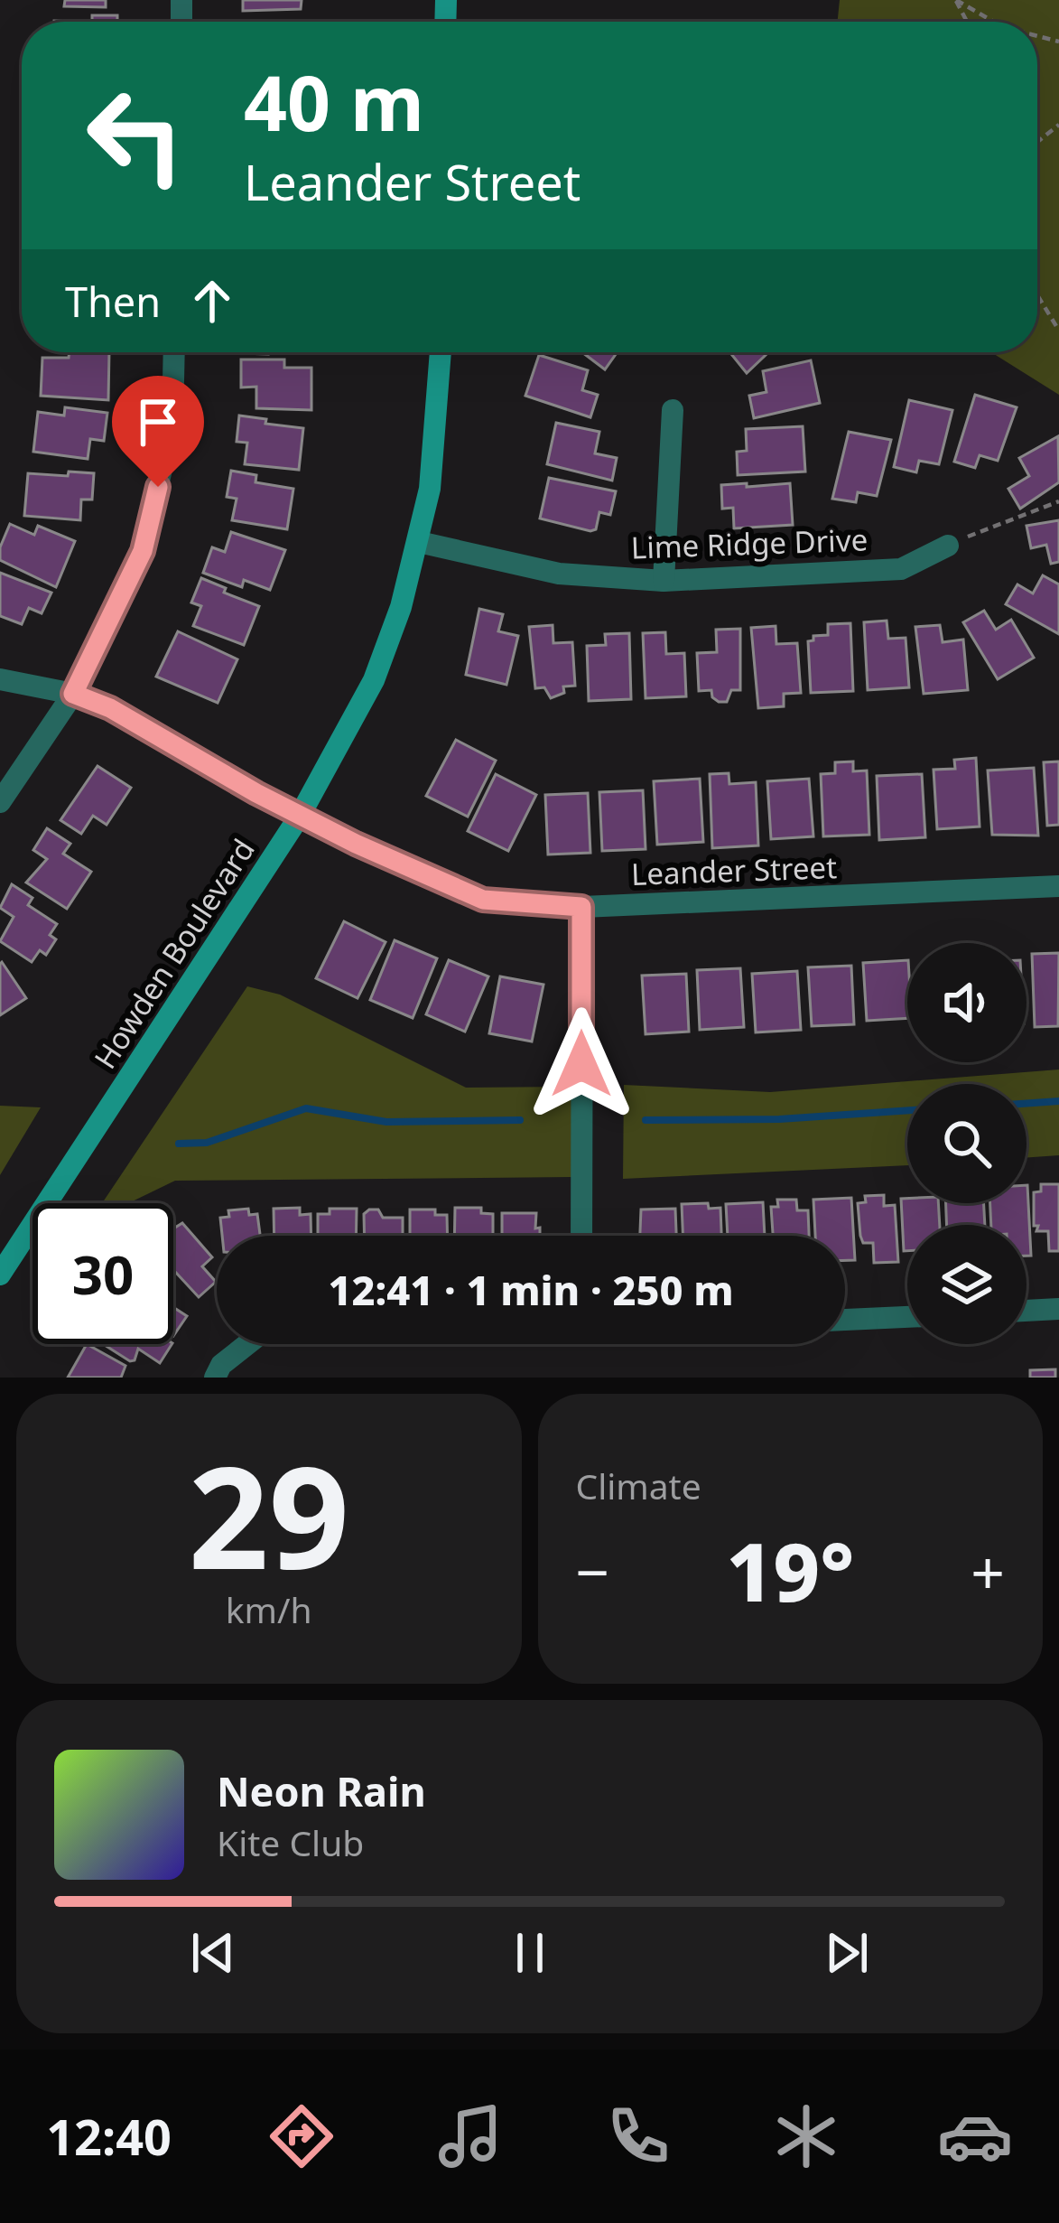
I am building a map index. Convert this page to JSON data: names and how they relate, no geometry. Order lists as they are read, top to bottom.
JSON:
{
  "streets": {
    "street": ["Lime Ridge Drive", "Leander Street", "Howden Boulevard"]
  },
  "crossings": [
    ["Lime Ridge Drive", "Howden Boulevard"],
    ["Leander Street", "Howden Boulevard"]
  ],
  "page": {
    "turn": ["40 m", "Leander Street"],
    "then": "Then",
    "limit": "30",
    "trip": "12:41 · 1 min · 250 m",
    "tile": [
      ["29", "km/h"],
      "Climate"
    ],
    "heat": ["−", "19°", "+"],
    "song": ["Neon Rain", "Kite Club"],
    "tabs": "12:40"
  }
}
